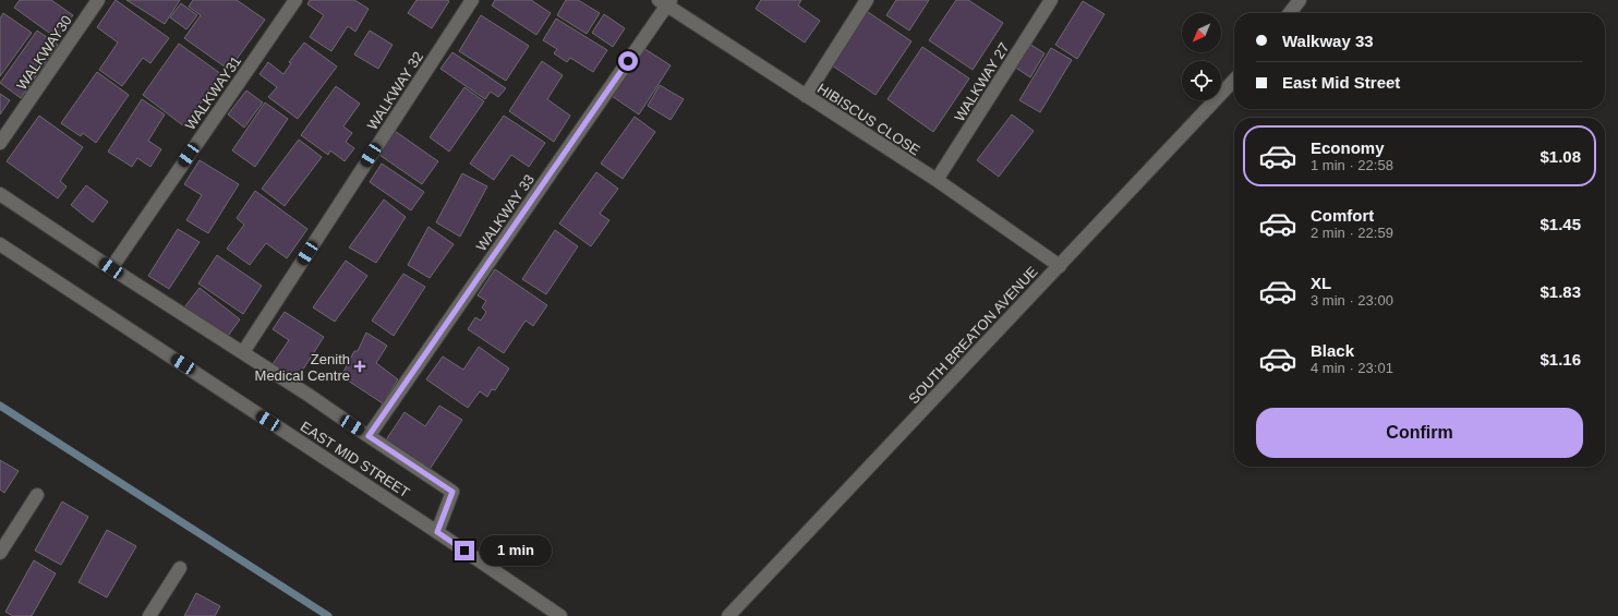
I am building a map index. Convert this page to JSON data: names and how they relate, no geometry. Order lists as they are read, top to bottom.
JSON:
{
  "streets": {
    "street": [
      "WALKWAY30",
      "WALKWAY 27",
      "WALKWAY 32",
      "WALKWAY31",
      "HIBISCUS CLOSE",
      "WALKWAY 33",
      "SOUTH BREATON AVENUE",
      "EAST MID STREET"
    ]
  },
  "crossings": [
    ["WALKWAY 27", "HIBISCUS CLOSE"],
    ["HIBISCUS CLOSE", "WALKWAY 33"],
    ["HIBISCUS CLOSE", "SOUTH BREATON AVENUE"]
  ],
  "places": {
    "health": ["Zenith Medical Centre"]
  },
  "north": "bottom left",
  "page": {
    "banner": ["Walkway 33", "East Mid Street"],
    "list": [
      {
        "name": "Economy",
        "note": "1 min · 22:58",
        "value": "$1.08"
      },
      {
        "name": "Comfort",
        "note": "2 min · 22:59",
        "value": "$1.45"
      },
      {
        "name": "XL",
        "note": "3 min · 23:00",
        "value": "$1.83"
      },
      {
        "name": "Black",
        "note": "4 min · 23:01",
        "value": "$1.16"
      }
    ],
    "buttons": "Confirm",
    "bubble": "1 min"
  }
}
